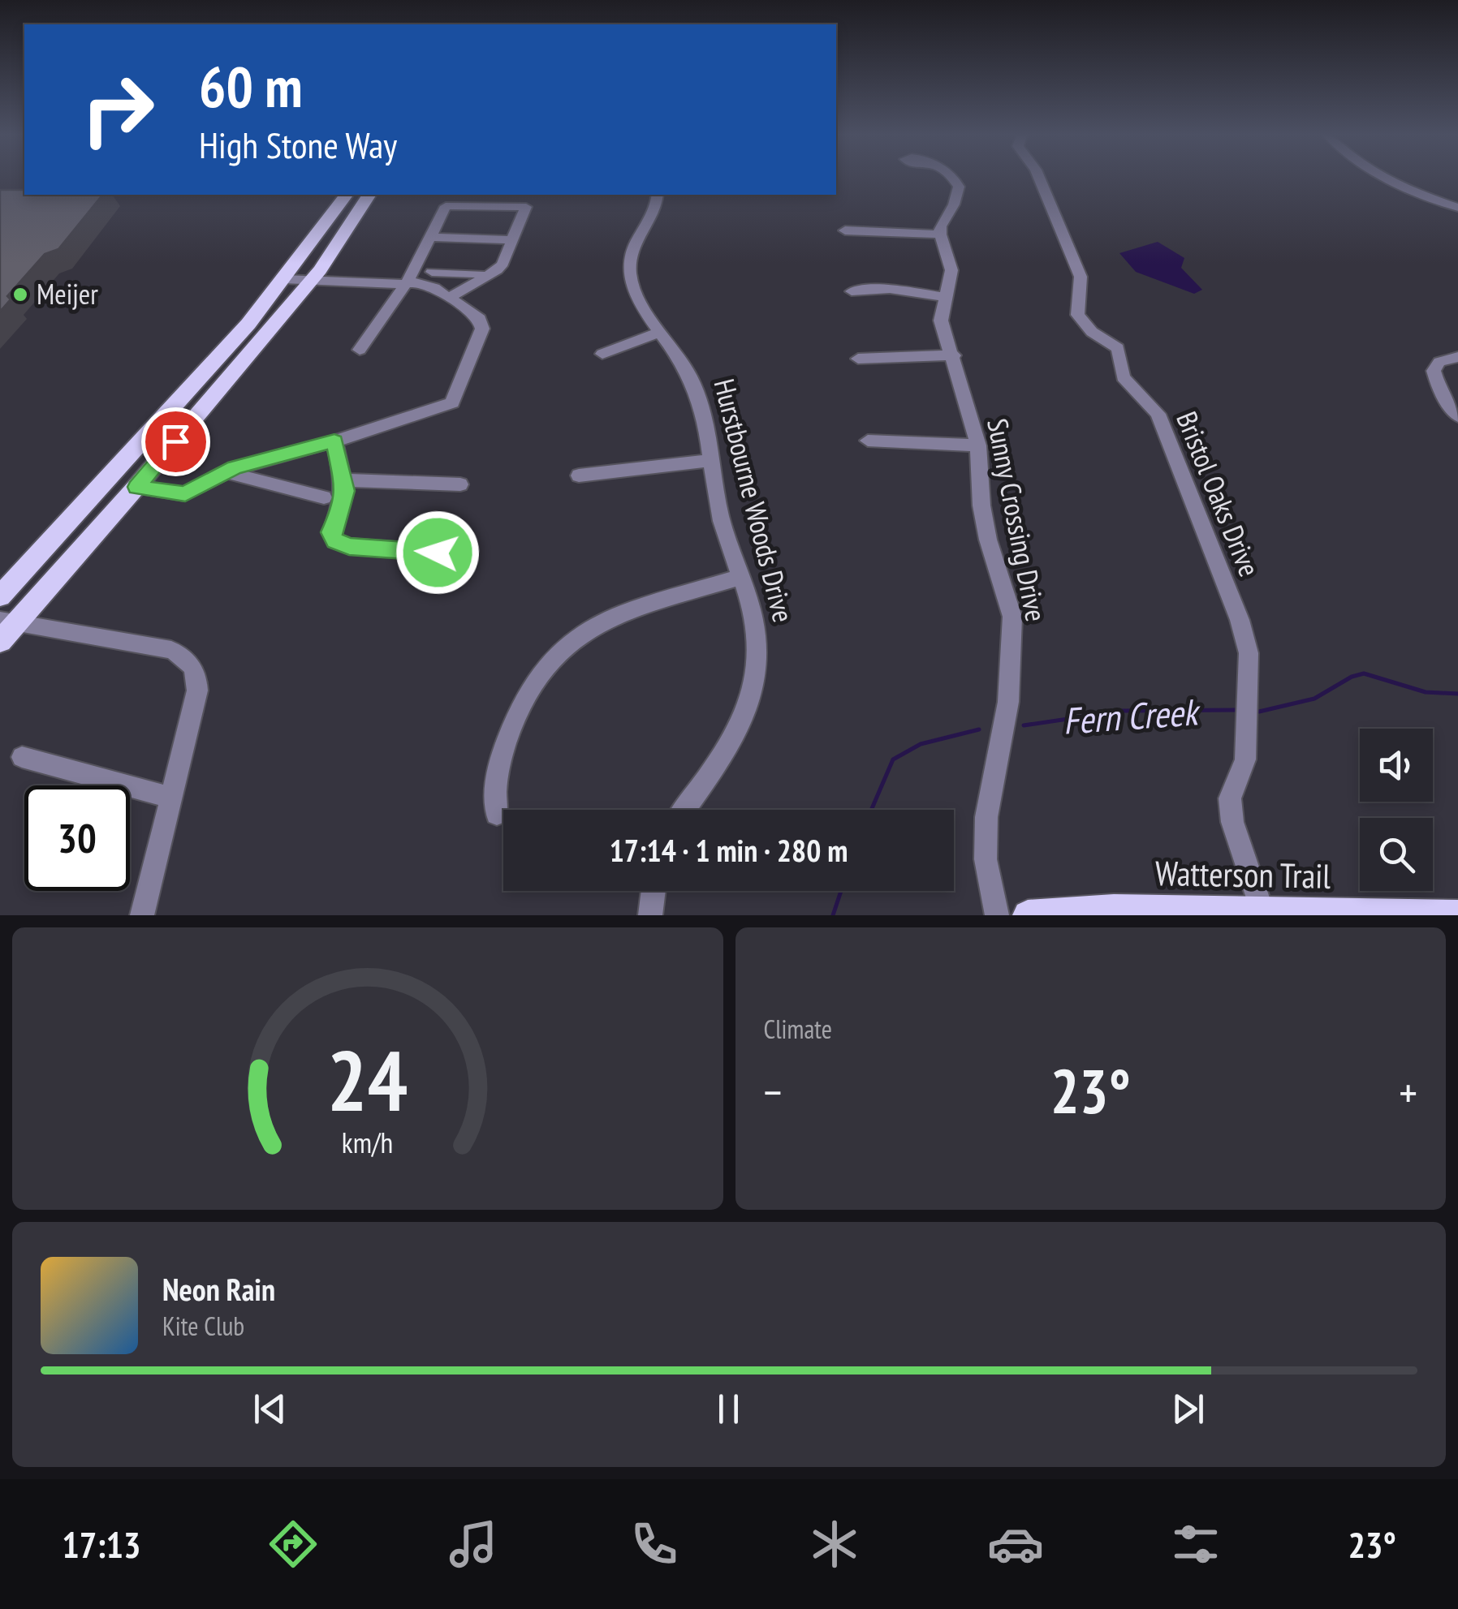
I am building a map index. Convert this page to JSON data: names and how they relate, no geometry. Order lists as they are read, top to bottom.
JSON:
{
  "streets": {
    "main road": ["Watterson Trail"],
    "street": ["Bristol Oaks Drive", "Hurstbourne Woods Drive", "Sunny Crossing Drive"]
  },
  "crossings": [
    ["Bristol Oaks Drive", "Watterson Trail"]
  ],
  "water": ["Fern Creek"],
  "places": ["Meijer"],
  "page": {
    "turn": ["60 m", "High Stone Way"],
    "limit": "30",
    "trip": "17:14 · 1 min · 280 m",
    "tile": "Climate",
    "heat": ["−", "23°", "+"],
    "song": ["Neon Rain", "Kite Club"],
    "tabs": ["17:13", "23°"],
    "gauge": ["24", "km/h"]
  }
}
